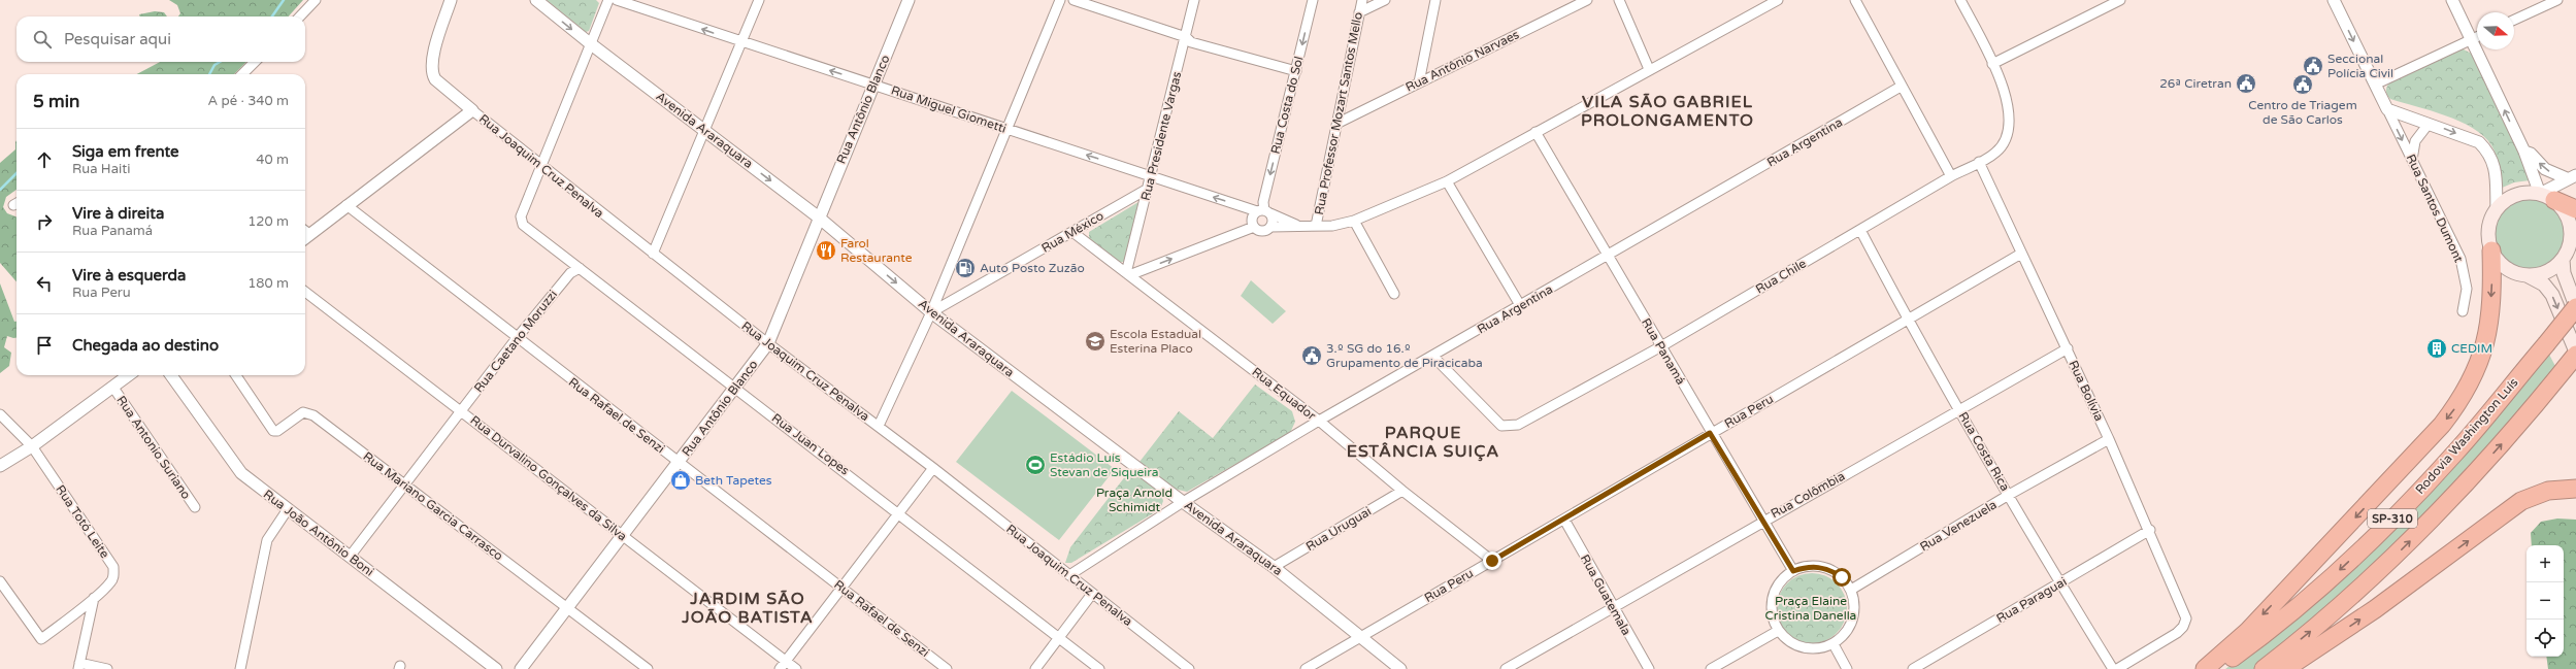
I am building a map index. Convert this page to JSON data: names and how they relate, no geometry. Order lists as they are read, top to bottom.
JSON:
{
  "streets": {
    "highway": ["Rodovia Washington Luís", "SP-310"],
    "street": [
      "Rua Antônio Narvaes",
      "Rua Costa do Sol",
      "Rua Antônio Blanco",
      "Rua Miguel Giometti",
      "Rua Professor Mozart Santos Mello",
      "Avenida Araraquara",
      "Rua Presidente Vargas",
      "Rua Argentina",
      "Rua Joaquim Cruz Penalva",
      "Rua Santos Dumont",
      "Rua México",
      "Rua Chile",
      "Rua Caetano Moruzzi",
      "Rua Panamá",
      "Rua Bolívia",
      "Rua Equador",
      "Rua Peru",
      "Rua Rafael de Senzi",
      "Rua Juan Lopes",
      "Rua Antonio Suriano",
      "Rua Costa Rica",
      "Rua Durvalino Gonçalves da Silva",
      "Rua Colômbia",
      "Rua Mariano Garcia Carrasco",
      "Rua Totó Leite",
      "Rua Venezuela",
      "Rua Uruguai",
      "Rua João Antônio Boni",
      "Rua Guatemala",
      "Rua Paraguai"
    ]
  },
  "crossings": [
    ["Rua Antônio Narvaes", "Rua Professor Mozart Santos Mello"],
    ["Rua Costa do Sol", "Rua Miguel Giometti"],
    ["Rua Antônio Blanco", "Rua Miguel Giometti"],
    ["Rua Antônio Blanco", "Avenida Araraquara"],
    ["Rua Antônio Blanco", "Rua Joaquim Cruz Penalva"],
    ["Rua Antônio Blanco", "Rua Rafael de Senzi"],
    ["Rua Antônio Blanco", "Rua Juan Lopes"],
    ["Rua Antônio Blanco", "Rua Durvalino Gonçalves da Silva"],
    ["Rua Antônio Blanco", "Rua Mariano Garcia Carrasco"],
    ["Rua Miguel Giometti", "Rua Professor Mozart Santos Mello"],
    ["Rua Miguel Giometti", "Rua Presidente Vargas"],
    ["Rua Miguel Giometti", "Rua Panamá"],
    ["Avenida Araraquara", "Rua Argentina"],
    ["Avenida Araraquara", "Rua México"],
    ["Avenida Araraquara", "Rua Peru"],
    ["Avenida Araraquara", "Rua Uruguai"],
    ["Rua Presidente Vargas", "Rua México"],
    ["Rua Presidente Vargas", "Rua Equador"],
    ["Rua Argentina", "Rua Joaquim Cruz Penalva"],
    ["Rua Argentina", "Rua Chile"],
    ["Rua Argentina", "Rua Panamá"],
    ["Rua Argentina", "Rua Equador"],
    ["Rua Joaquim Cruz Penalva", "Rua Juan Lopes"],
    ["Rua México", "Rua Equador"],
    ["Rua Chile", "Rua Panamá"],
    ["Rua Chile", "Rua Bolívia"],
    ["Rua Chile", "Rua Costa Rica"],
    ["Rua Caetano Moruzzi", "Rua Rafael de Senzi"],
    ["Rua Caetano Moruzzi", "Rua Juan Lopes"],
    ["Rua Caetano Moruzzi", "Rua Durvalino Gonçalves da Silva"],
    ["Rua Caetano Moruzzi", "Rua Mariano Garcia Carrasco"],
    ["Rua Caetano Moruzzi", "Rua João Antônio Boni"],
    ["Rua Panamá", "Rua Peru"],
    ["Rua Panamá", "Rua Colômbia"],
    ["Rua Panamá", "Rua Venezuela"],
    ["Rua Bolívia", "Rua Peru"],
    ["Rua Bolívia", "Rua Colômbia"],
    ["Rua Bolívia", "Rua Venezuela"],
    ["Rua Bolívia", "Rua Paraguai"],
    ["Rua Equador", "Rua Peru"],
    ["Rua Equador", "Rua Uruguai"],
    ["Rua Peru", "Rua Costa Rica"],
    ["Rua Peru", "Rua Guatemala"],
    ["Rua Costa Rica", "Rua Colômbia"],
    ["Rua Costa Rica", "Rua Venezuela"],
    ["Rua Costa Rica", "Rua Paraguai"],
    ["Rua Colômbia", "Rua Guatemala"]
  ],
  "one_way": ["Rua Costa do Sol", "Rua Miguel Giometti", "Rua Santos Dumont"],
  "districts": ["VILA SÃO GABRIEL PROLONGAMENTO", "PARQUE ESTÂNCIA SUIÇA", "JARDIM SÃO JOÃO BATISTA"],
  "parks": ["Praça Arnold Schimidt", "Praça Elaine Cristina Danella"],
  "places": {
    "public building": [
      "Seccional Polícia Civil",
      "26ª Ciretran",
      "Centro de Triagem de São Carlos",
      "3.º SG do 16.º Grupamento de Piracicaba"
    ],
    "restaurant": ["Farol Restaurante"],
    "fuel station": ["Auto Posto Zuzão"],
    "school or university": ["Escola Estadual Esterina Placo"],
    "building": ["CEDIM"],
    "sports": ["Estádio Luís Stevan de Siqueira"],
    "shop": ["Beth Tapetes"]
  },
  "north": "right",
  "page": {
    "search": "Pesquisar aqui",
    "heading": ["5 min", "A pé · 340 m"],
    "list": [
      ["Siga em frente", "Rua Haiti", "40 m"],
      ["Vire à direita", "Rua Panamá", "120 m"],
      ["Vire à esquerda", "Rua Peru", "180 m"],
      "Chegada ao destino"
    ],
    "map_buttons": ["+", "−"]
  }
}
